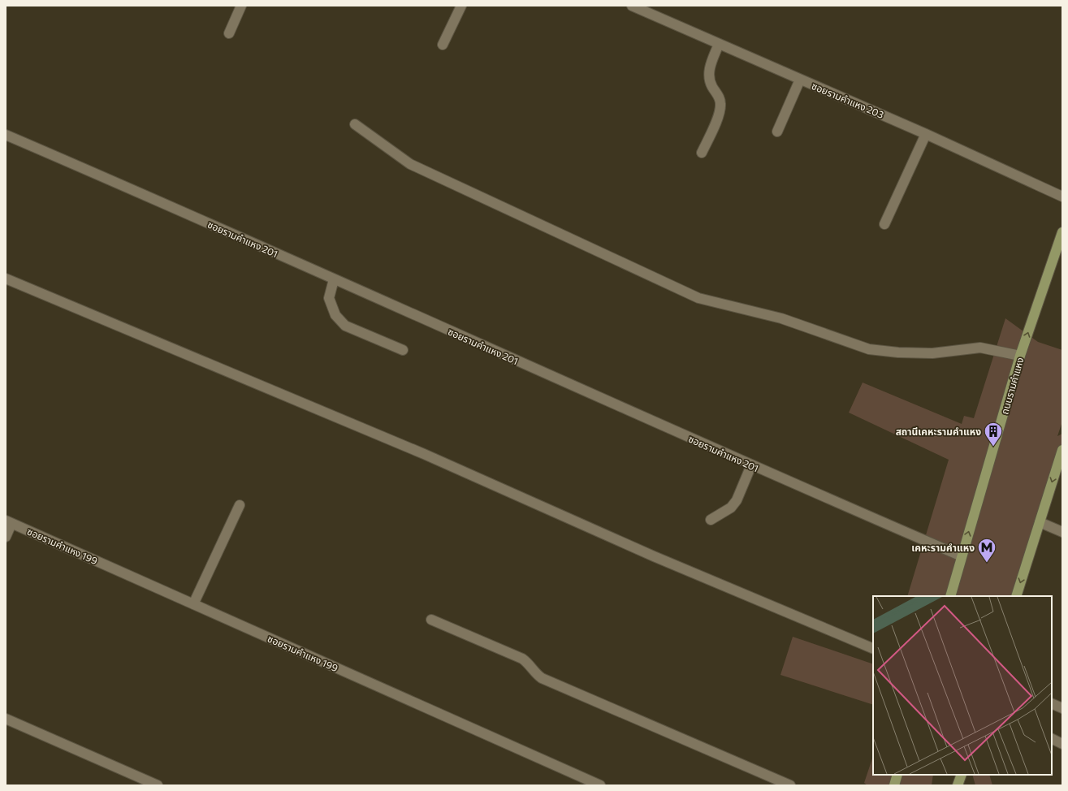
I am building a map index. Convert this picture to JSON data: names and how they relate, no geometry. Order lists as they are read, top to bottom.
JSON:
{
  "streets": {
    "main road": ["ถนนรามคำแหง"],
    "street": ["ซอยรามคำแหง 203", "ซอยรามคำแหง 201", "ซอยรามคำแหง 199"]
  },
  "crossings": [
    ["ซอยรามคำแหง 201", "ถนนรามคำแหง"]
  ],
  "places": {
    "building": ["สถานีเคหะรามคำแหง"],
    "metro station": ["เคหะรามคำแหง"]
  }
}
